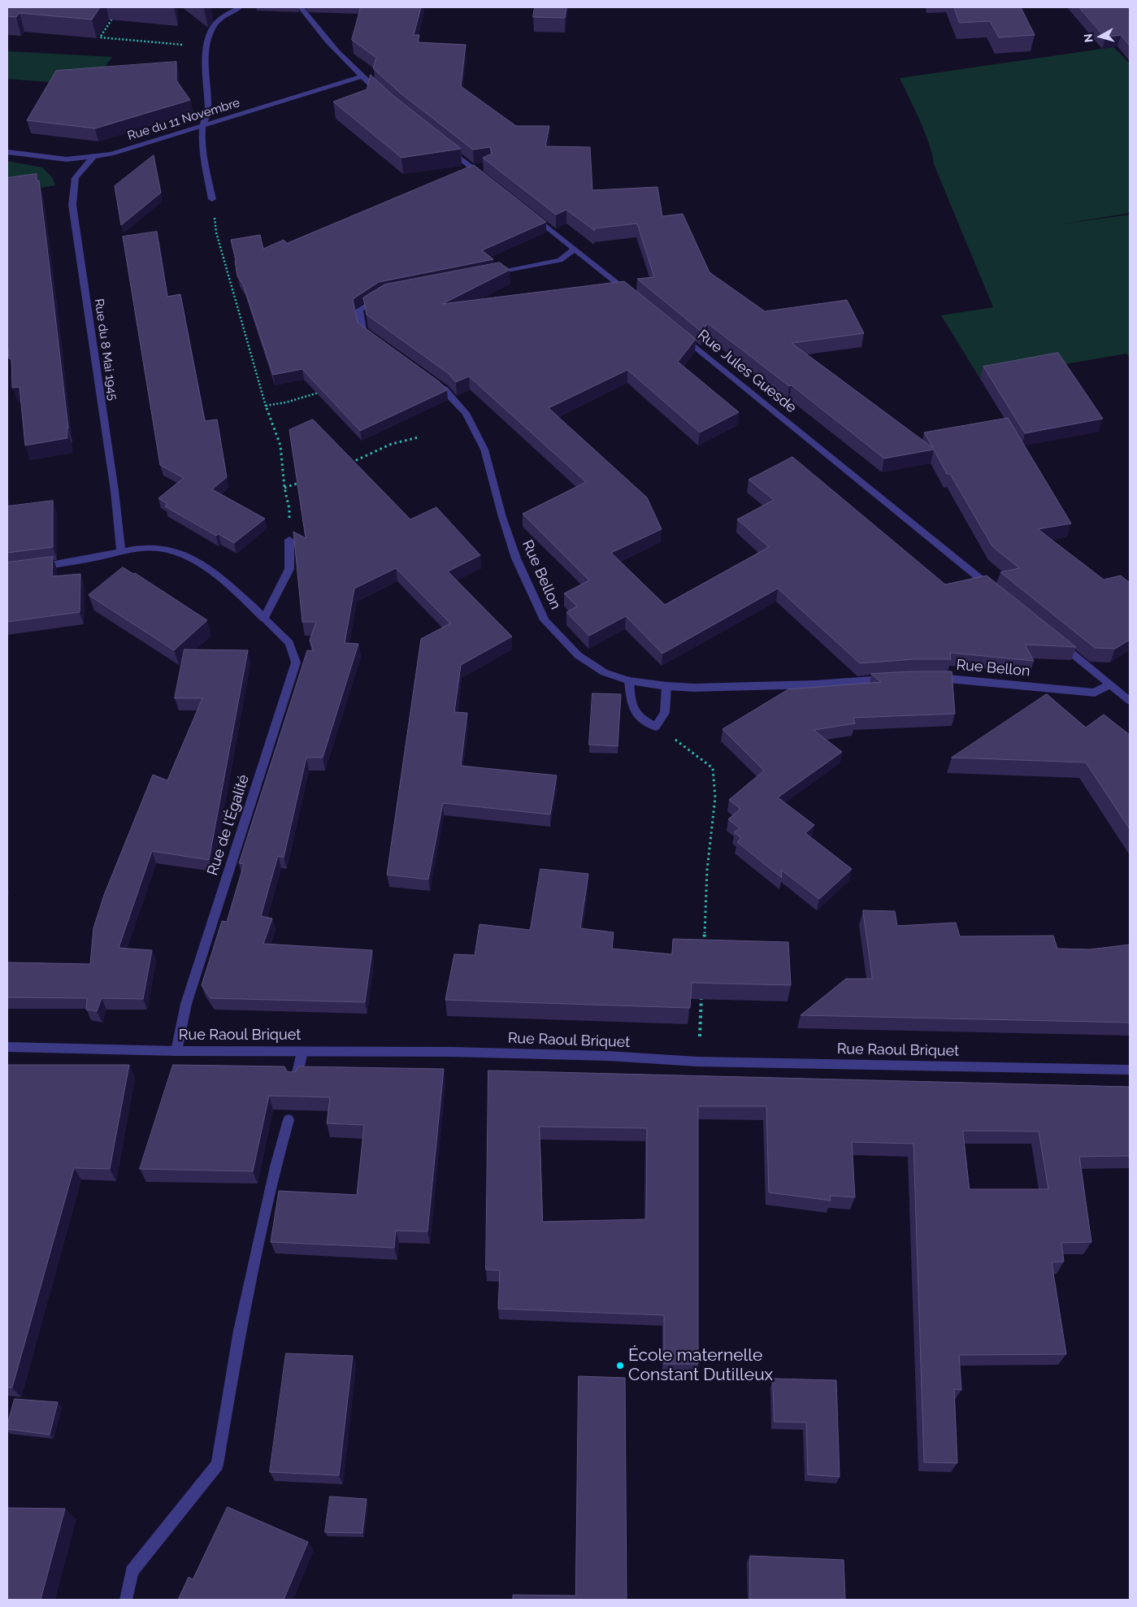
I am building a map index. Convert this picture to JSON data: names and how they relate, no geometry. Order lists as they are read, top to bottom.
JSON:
{
  "streets": {
    "street": [
      "Rue du 11 Novembre",
      "Rue du 8 Mai 1945",
      "Rue Jules Guesde",
      "Rue Bellon",
      "Rue de l'Égalité",
      "Rue Raoul Briquet"
    ]
  },
  "crossings": [
    ["Rue du 11 Novembre", "Rue du 8 Mai 1945"],
    ["Rue du 8 Mai 1945", "Rue de l'Égalité"],
    ["Rue de l'Égalité", "Rue Raoul Briquet"]
  ],
  "places": ["École maternelle Constant Dutilleux"],
  "north": "left"
}
